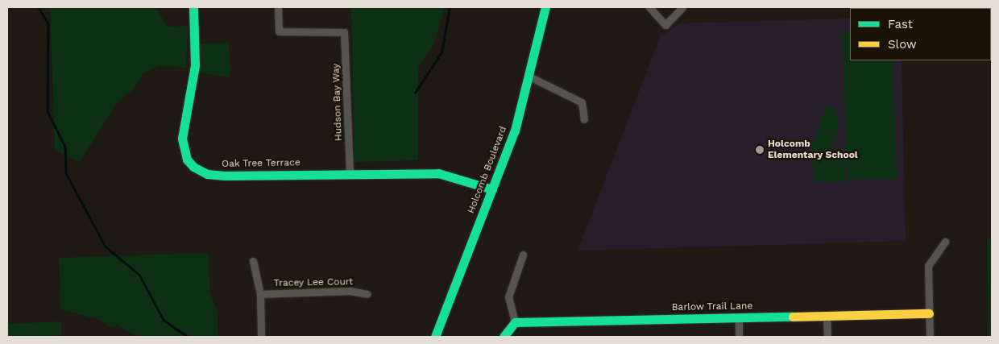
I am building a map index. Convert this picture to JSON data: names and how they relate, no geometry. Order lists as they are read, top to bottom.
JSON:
{
  "streets": {
    "street": [
      "Hudson Bay Way",
      "Oak Tree Terrace",
      "Holcomb Boulevard",
      "Tracey Lee Court",
      "Barlow Trail Lane"
    ]
  },
  "crossings": [
    ["Hudson Bay Way", "Oak Tree Terrace"],
    ["Oak Tree Terrace", "Holcomb Boulevard"]
  ],
  "places": ["Holcomb Elementary School"],
  "legend": ["Fast", "Slow"]
}
